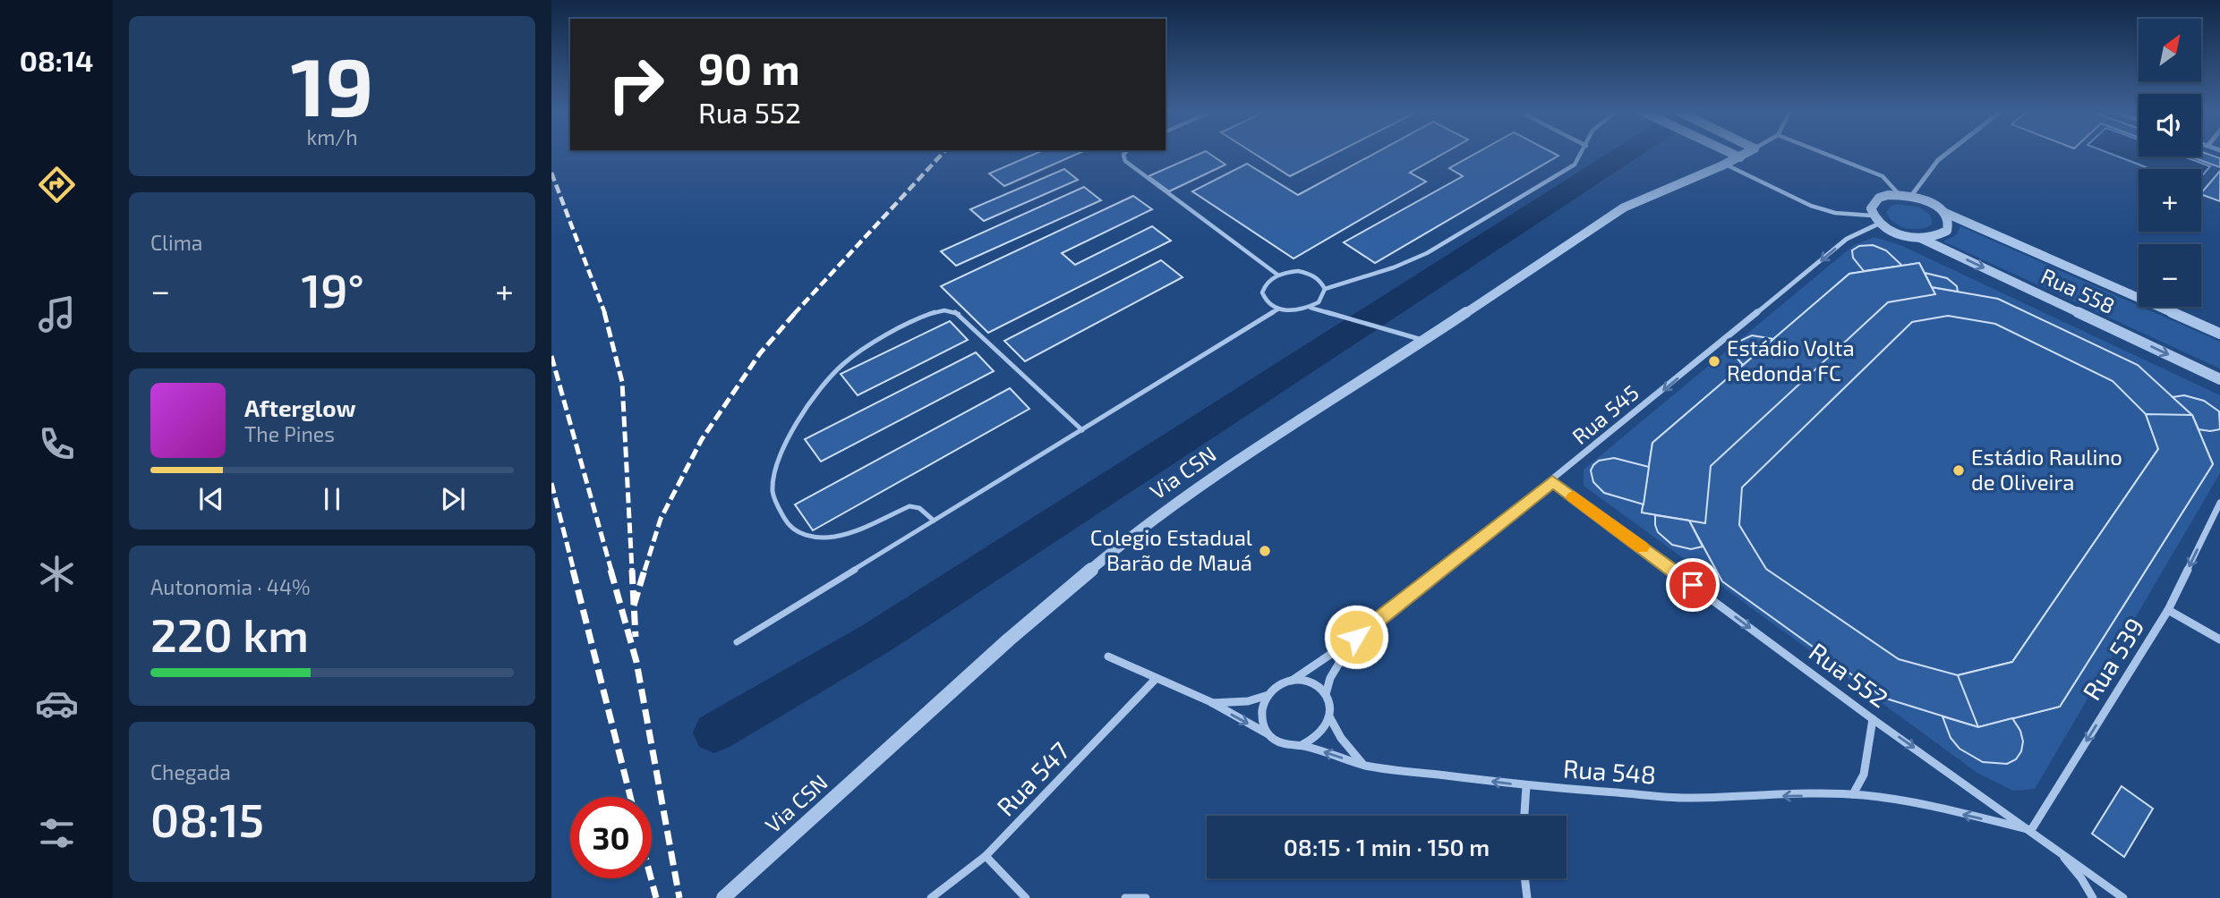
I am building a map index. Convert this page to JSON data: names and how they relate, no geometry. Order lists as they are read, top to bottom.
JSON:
{
  "streets": {
    "street": [
      "Rua 558",
      "Rua 545",
      "Via CSN",
      "Rua 539",
      "Rua 552",
      "Rua 548",
      "Rua 547"
    ]
  },
  "crossings": [
    ["Rua 558", "Rua 545"],
    ["Rua 545", "Rua 552"],
    ["Rua 545", "Rua 548"],
    ["Rua 539", "Rua 552"],
    ["Rua 539", "Rua 548"],
    ["Rua 552", "Rua 548"]
  ],
  "one_way": [
    "Rua 545",
    "Rua 539",
    "Rua 552",
    "Rua 548"
  ],
  "places": ["Estádio Volta Redonda FC", "Estádio Raulino de Oliveira", "Colegio Estadual Barão de Mauá"],
  "north": "top right",
  "page": {
    "tabs": "08:14",
    "tile": [
      ["19", "km/h"],
      "Clima",
      ["Autonomia · 44%", "220 km"],
      ["Chegada", "08:15"]
    ],
    "map_buttons": ["+", "−"],
    "turn": ["90 m", "Rua 552"],
    "heat": ["−", "19°", "+"],
    "song": ["Afterglow", "The Pines"],
    "limit": "30",
    "trip": "08:15 · 1 min · 150 m"
  }
}
